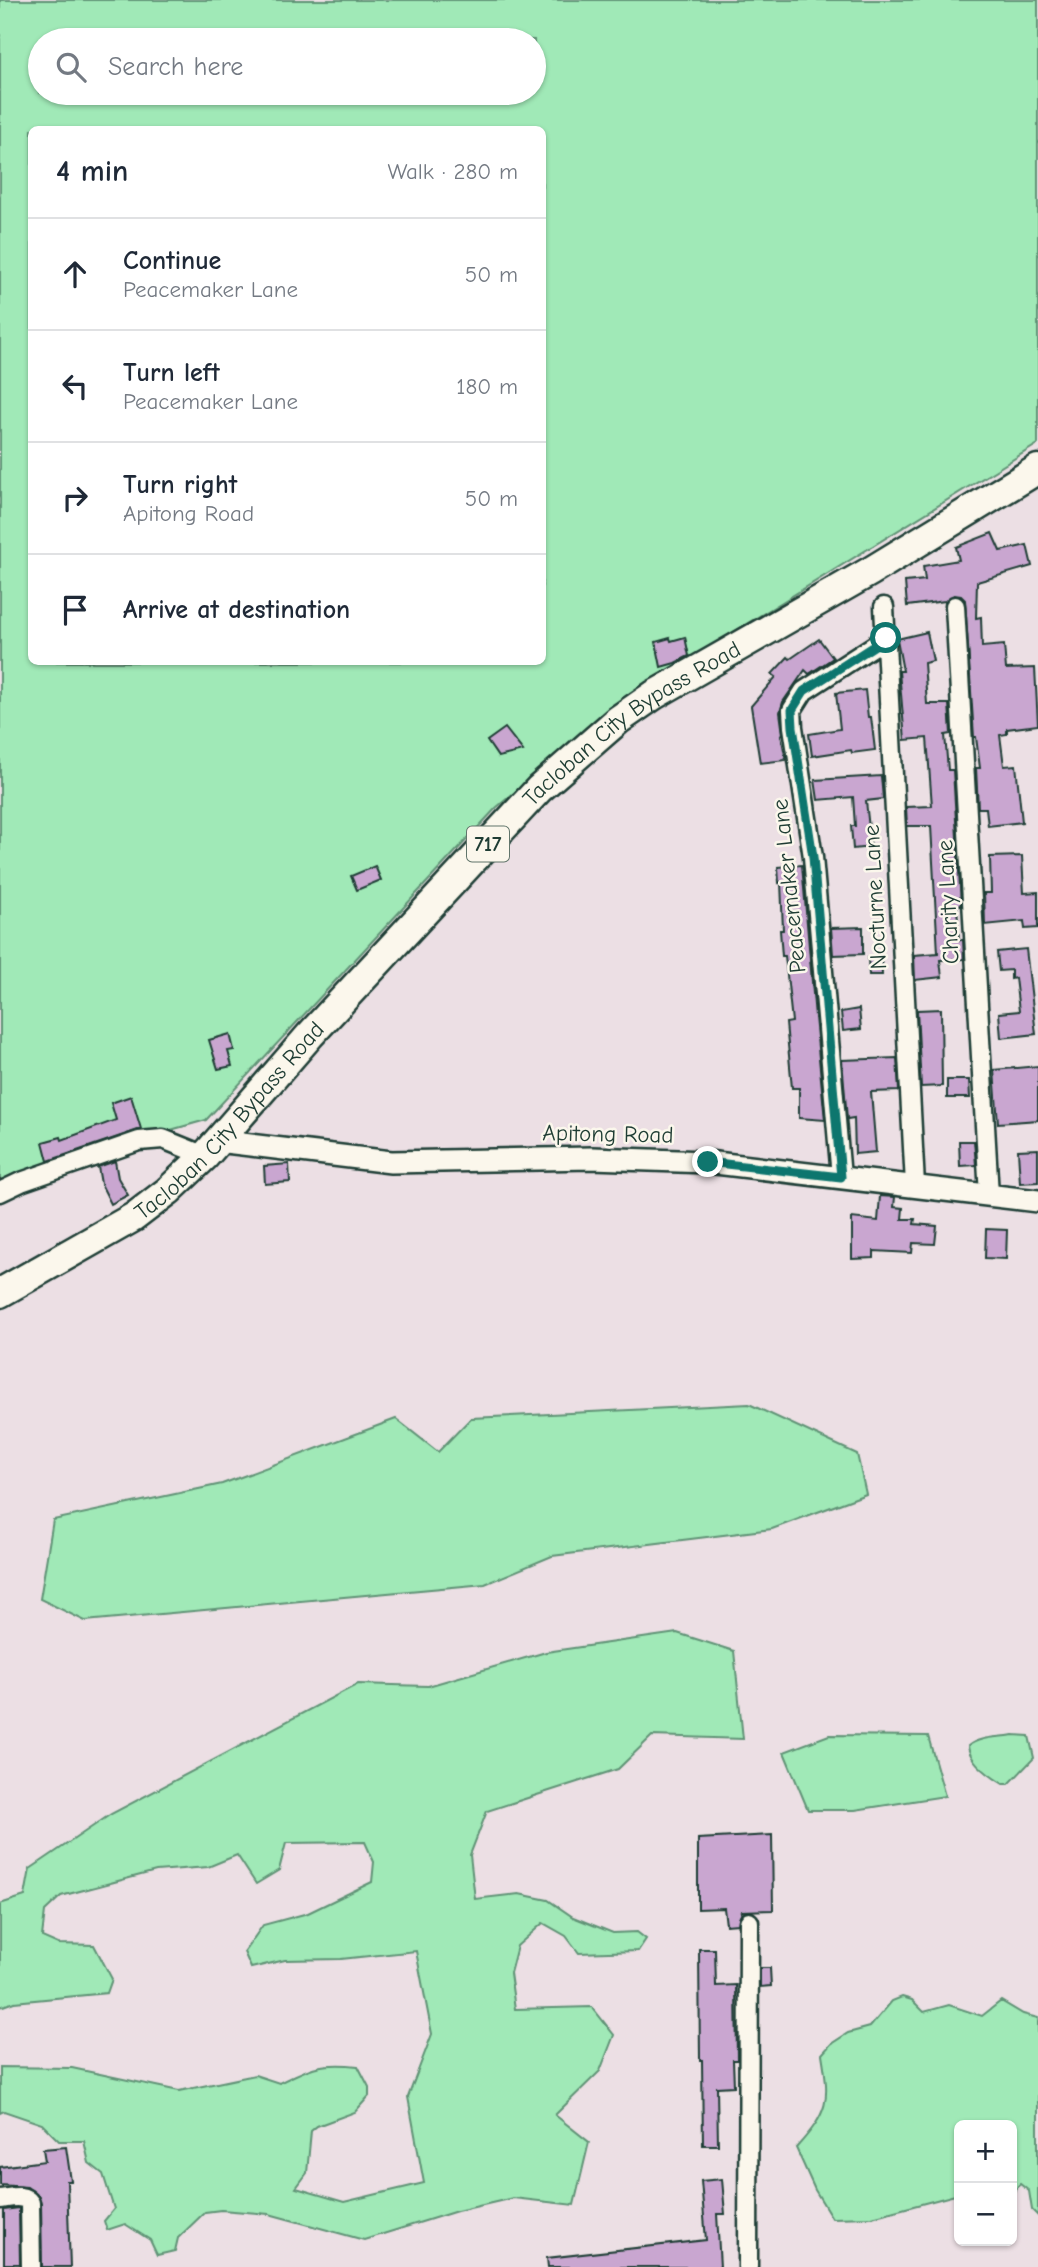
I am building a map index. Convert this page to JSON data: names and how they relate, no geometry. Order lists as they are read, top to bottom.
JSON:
{
  "streets": {
    "highway": ["Tacloban City Bypass Road", "717"],
    "street": [
      "Peacemaker Lane",
      "Nocturne Lane",
      "Charity Lane",
      "Apitong Road"
    ]
  },
  "crossings": [
    ["Tacloban City Bypass Road", "Apitong Road"],
    ["Peacemaker Lane", "Nocturne Lane"],
    ["Peacemaker Lane", "Apitong Road"],
    ["Nocturne Lane", "Apitong Road"],
    ["Charity Lane", "Apitong Road"]
  ],
  "page": {
    "search": "Search here",
    "heading": ["4 min", "Walk · 280 m"],
    "list": [
      ["Continue", "Peacemaker Lane", "50 m"],
      ["Turn left", "Peacemaker Lane", "180 m"],
      ["Turn right", "Apitong Road", "50 m"],
      "Arrive at destination"
    ],
    "map_buttons": ["+", "−"]
  }
}
